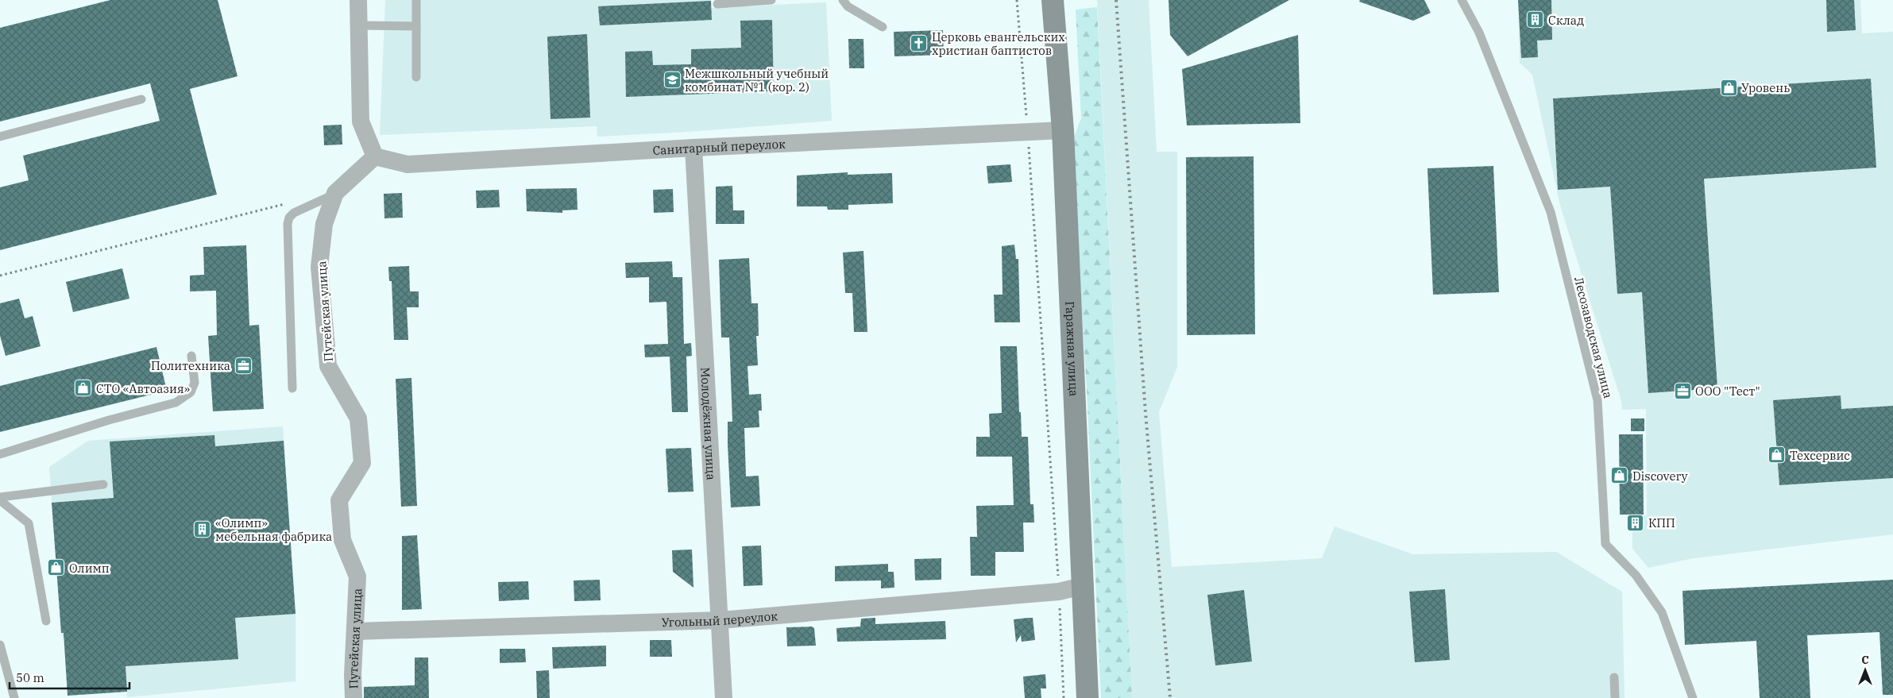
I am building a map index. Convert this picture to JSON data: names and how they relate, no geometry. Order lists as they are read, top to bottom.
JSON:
{
  "streets": {
    "street": [
      "Санитарный переулок",
      "Путейская улица",
      "Гаражная улица",
      "Молодёжная улица",
      "Угольный переулок"
    ],
    "lane": ["Лесозаводская улица"]
  },
  "crossings": [
    ["Санитарный переулок", "Путейская улица"],
    ["Санитарный переулок", "Гаражная улица"],
    ["Санитарный переулок", "Молодёжная улица"],
    ["Путейская улица", "Угольный переулок"],
    ["Гаражная улица", "Угольный переулок"],
    ["Молодёжная улица", "Угольный переулок"]
  ],
  "places": {
    "building": ["Склад", "КПП", "«Олимп» мебельная фабрика"],
    "church": ["Церковь евангельских христиан баптистов"],
    "school or university": ["Межшкольный учебный комбинат №1 (кор. 2)"],
    "shop": [
      "Уровень",
      "СТО «Автоазия»",
      "Техсервис",
      "Discovery",
      "Олимп"
    ],
    "office": ["Политехника", "ООО \"Тест\""]
  },
  "scale_bar": "50 m",
  "north": "top"
}
